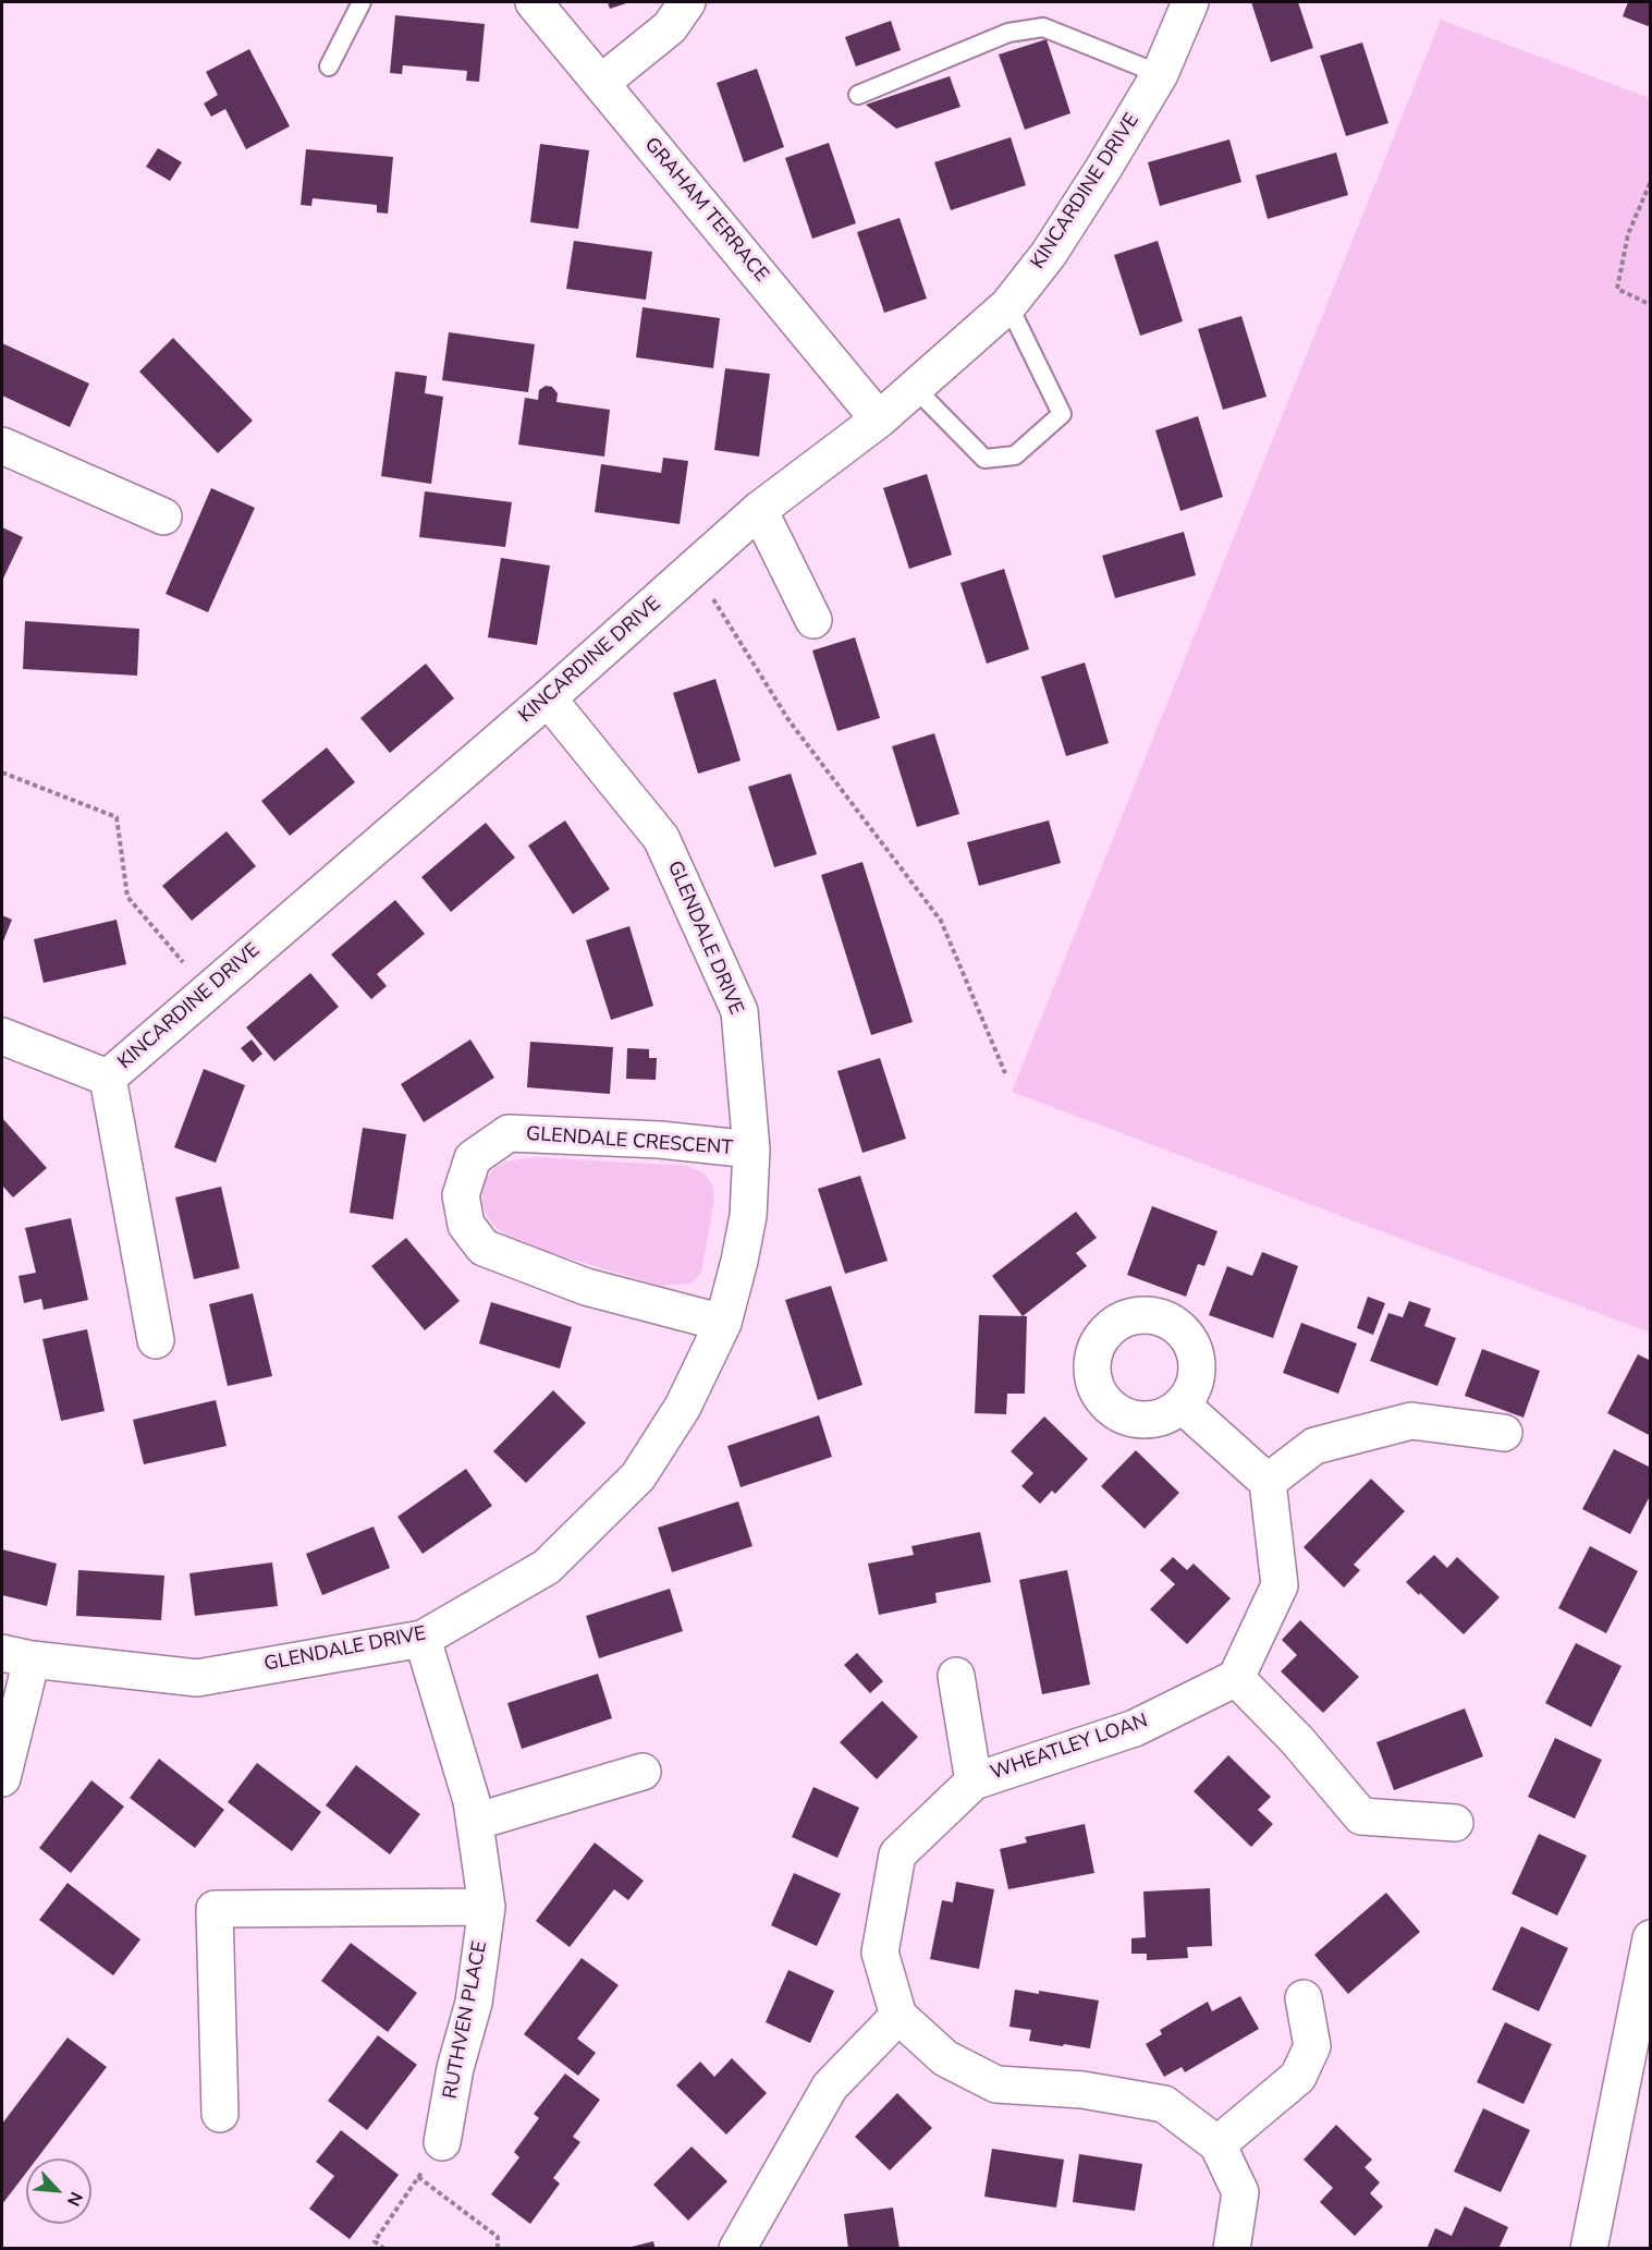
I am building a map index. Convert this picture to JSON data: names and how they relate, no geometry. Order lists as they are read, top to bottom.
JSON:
{
  "streets": {
    "street": [
      "KINCARDINE DRIVE",
      "GRAHAM TERRACE",
      "GLENDALE DRIVE",
      "GLENDALE CRESCENT",
      "WHEATLEY LOAN",
      "RUTHVEN PLACE"
    ]
  },
  "crossings": [
    ["KINCARDINE DRIVE", "GRAHAM TERRACE"],
    ["KINCARDINE DRIVE", "GLENDALE DRIVE"],
    ["GLENDALE DRIVE", "GLENDALE CRESCENT"],
    ["GLENDALE DRIVE", "RUTHVEN PLACE"]
  ],
  "north": "bottom right"
}
